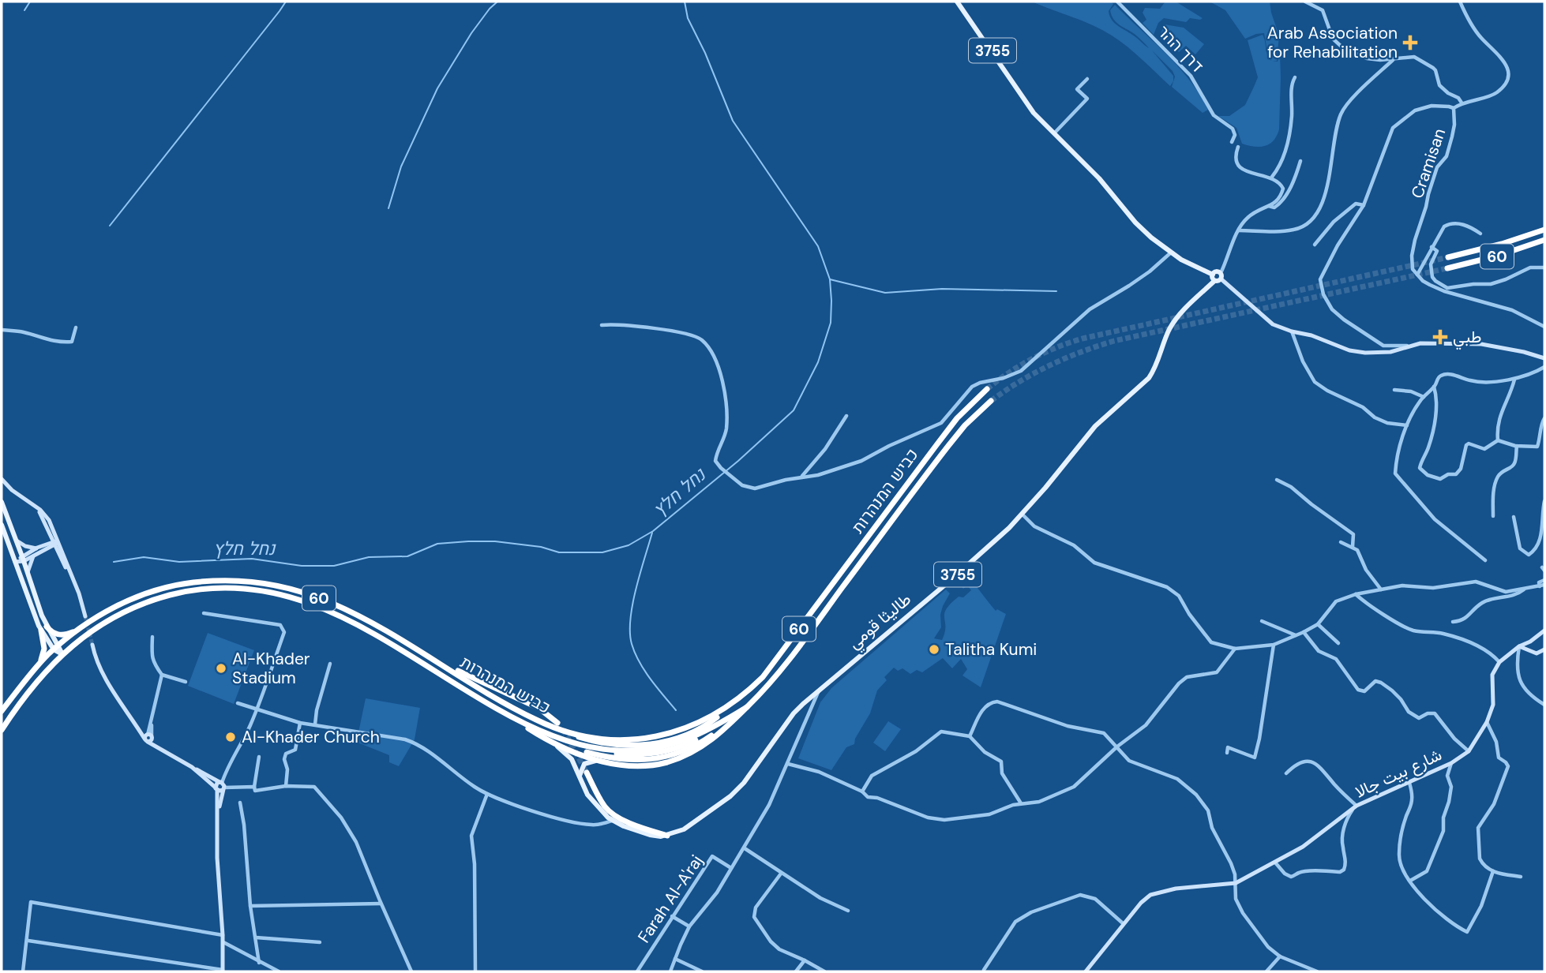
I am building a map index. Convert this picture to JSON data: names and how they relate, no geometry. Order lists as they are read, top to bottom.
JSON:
{
  "streets": {
    "highway": ["60", "כביש המנהרות"],
    "main road": ["3755", "طاليثا قومي"],
    "street": [
      "דרך ההר",
      "Cramisan",
      "شارع بيت جالا",
      "Farah Al-A'raj"
    ]
  },
  "crossings": [
    ["3755", "طاليثا قومي"],
    ["60", "כביש המנהרות"]
  ],
  "water": ["נחל חלץ"],
  "places": {
    "health": ["Arab Association for Rehabilitation", "طبي"],
    "other": ["Talitha Kumi", "Al-Khader Stadium", "Al-Khader Church"]
  }
}
